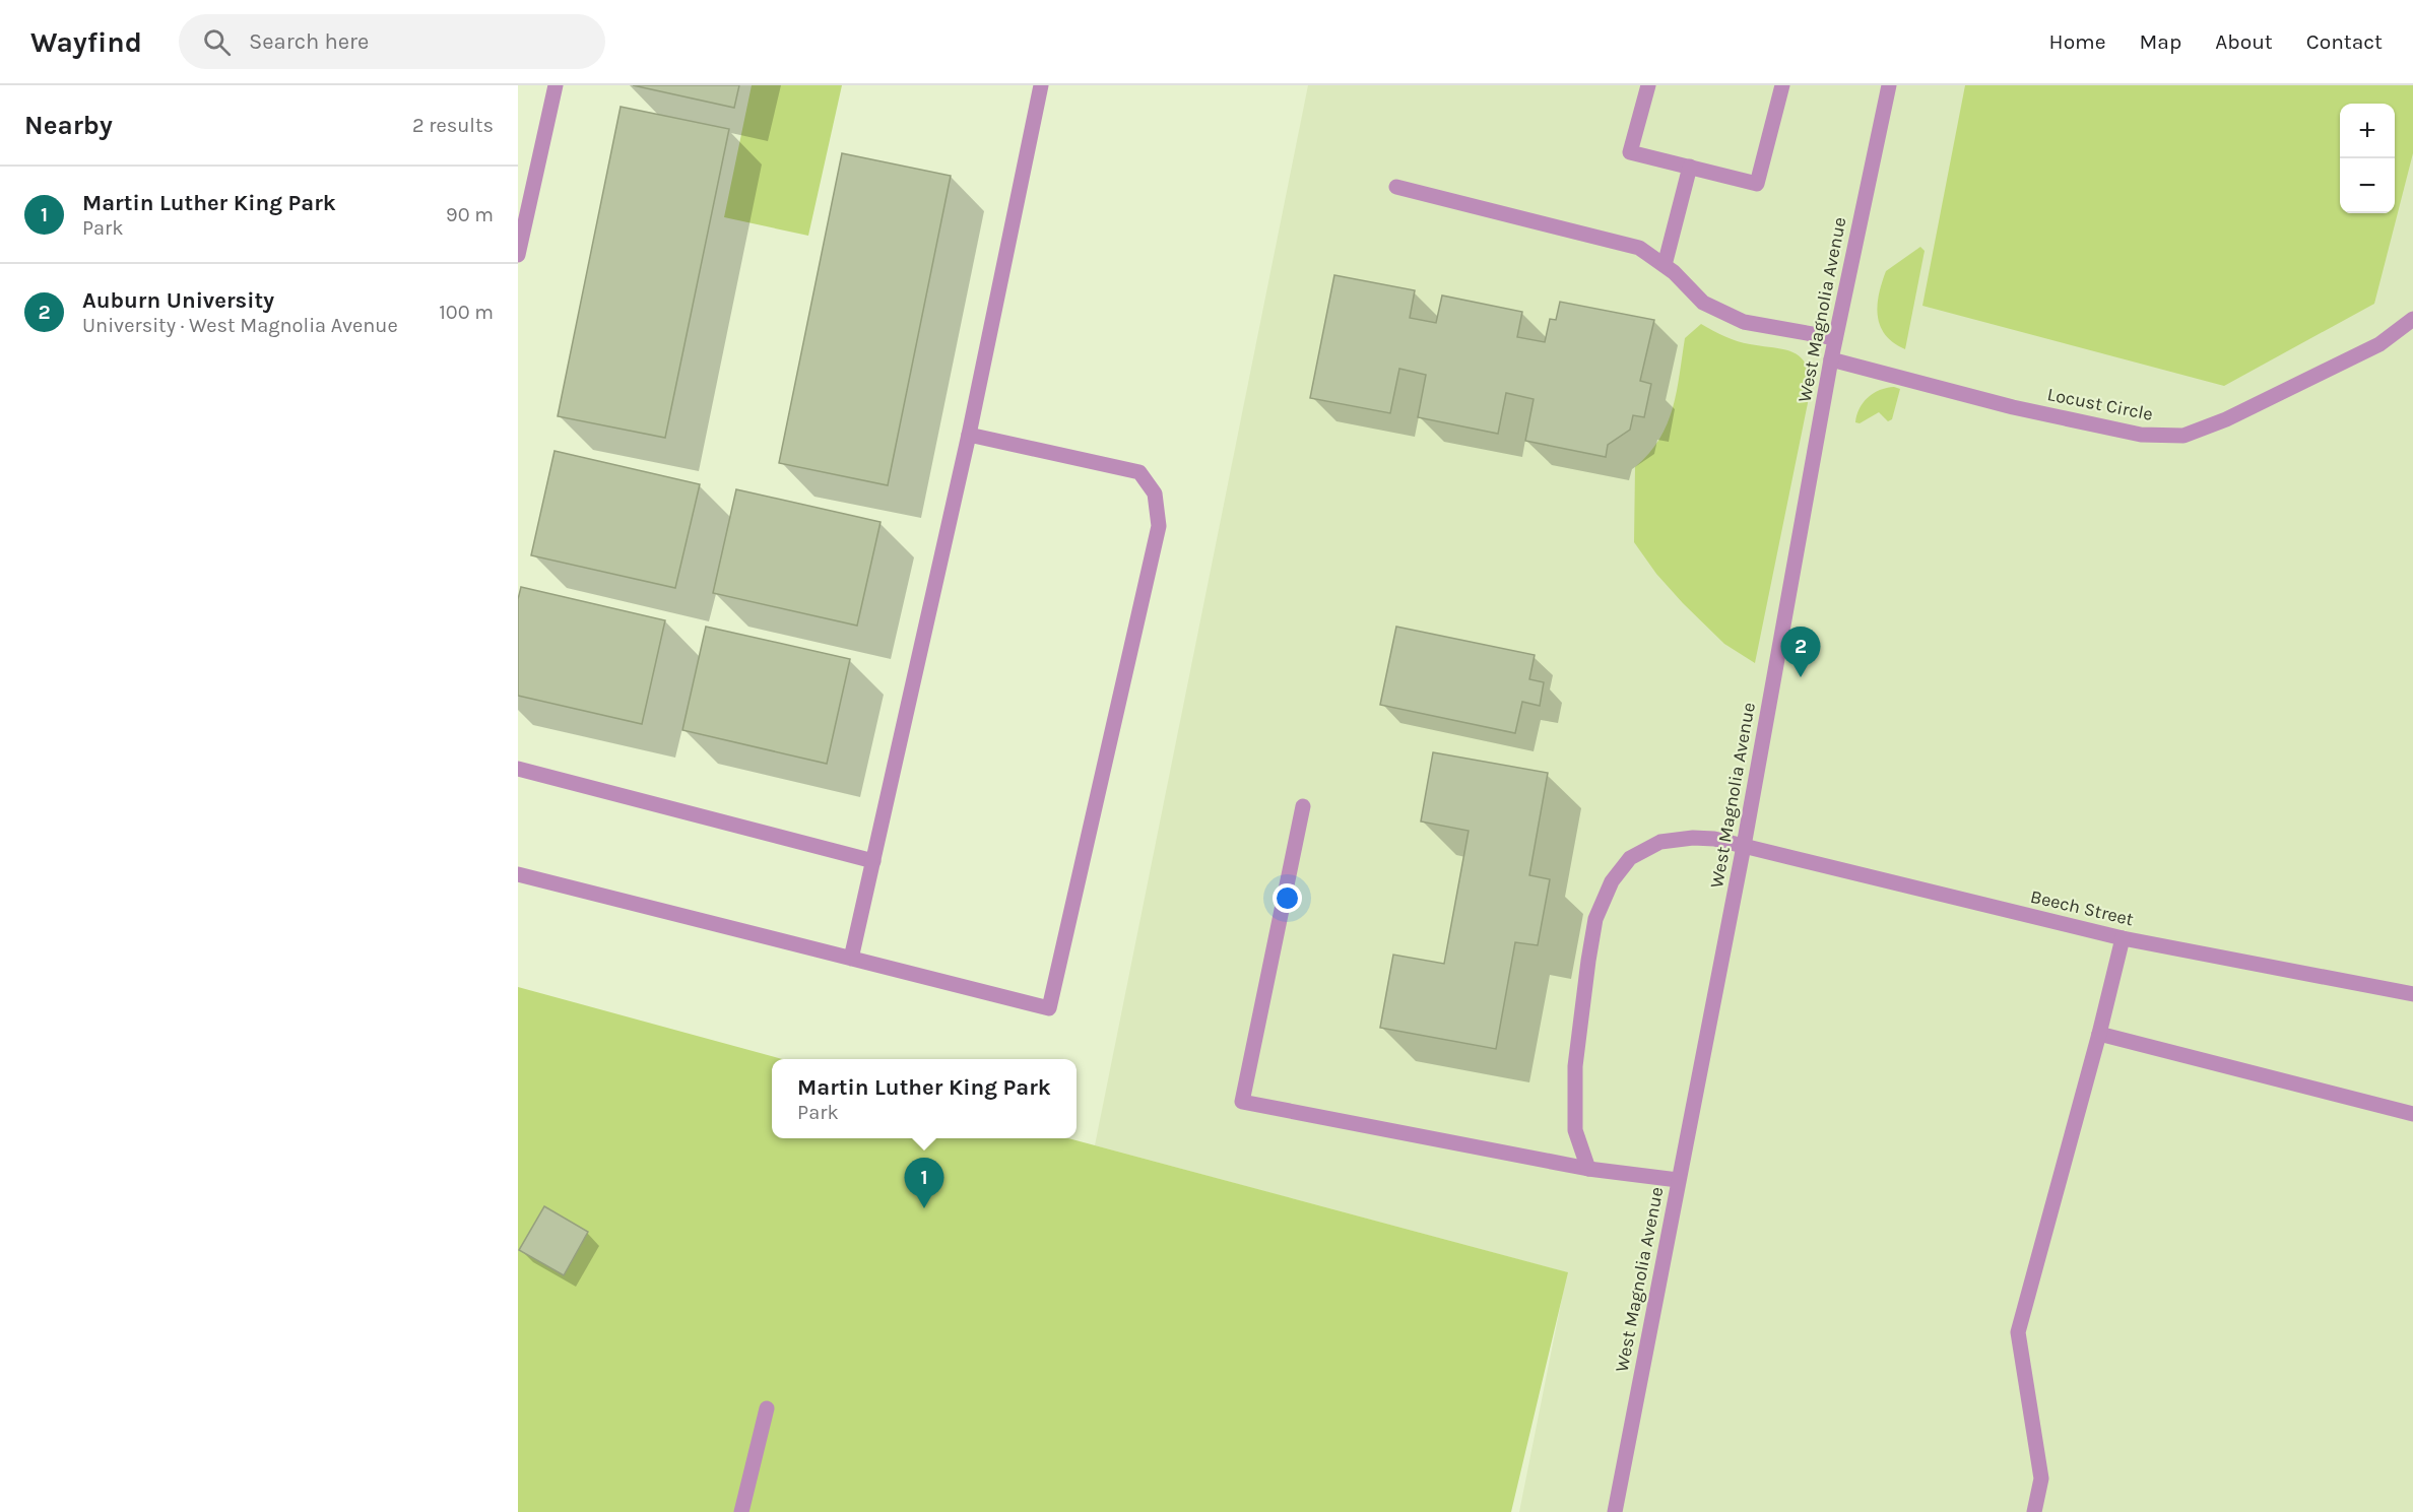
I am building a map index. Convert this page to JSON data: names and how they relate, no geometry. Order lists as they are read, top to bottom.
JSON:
{
  "streets": {
    "street": ["West Magnolia Avenue", "Locust Circle", "Beech Street"]
  },
  "crossings": [
    ["West Magnolia Avenue", "Locust Circle"],
    ["West Magnolia Avenue", "Beech Street"]
  ],
  "page": {
    "header": "Wayfind",
    "search": "Search here",
    "nav": [
      "Home",
      "Map",
      "About",
      "Contact"
    ],
    "heading": ["Nearby", "2 results"],
    "map_buttons": ["+", "−"],
    "list": [
      {
        "mark": "1",
        "name": "Martin Luther King Park",
        "note": "Park",
        "value": "90 m"
      },
      {
        "mark": "2",
        "name": "Auburn University",
        "note": "University · West Magnolia Avenue",
        "value": "100 m"
      }
    ],
    "pins": ["2", "1"],
    "popup": ["Martin Luther King Park", "Park"]
  }
}
